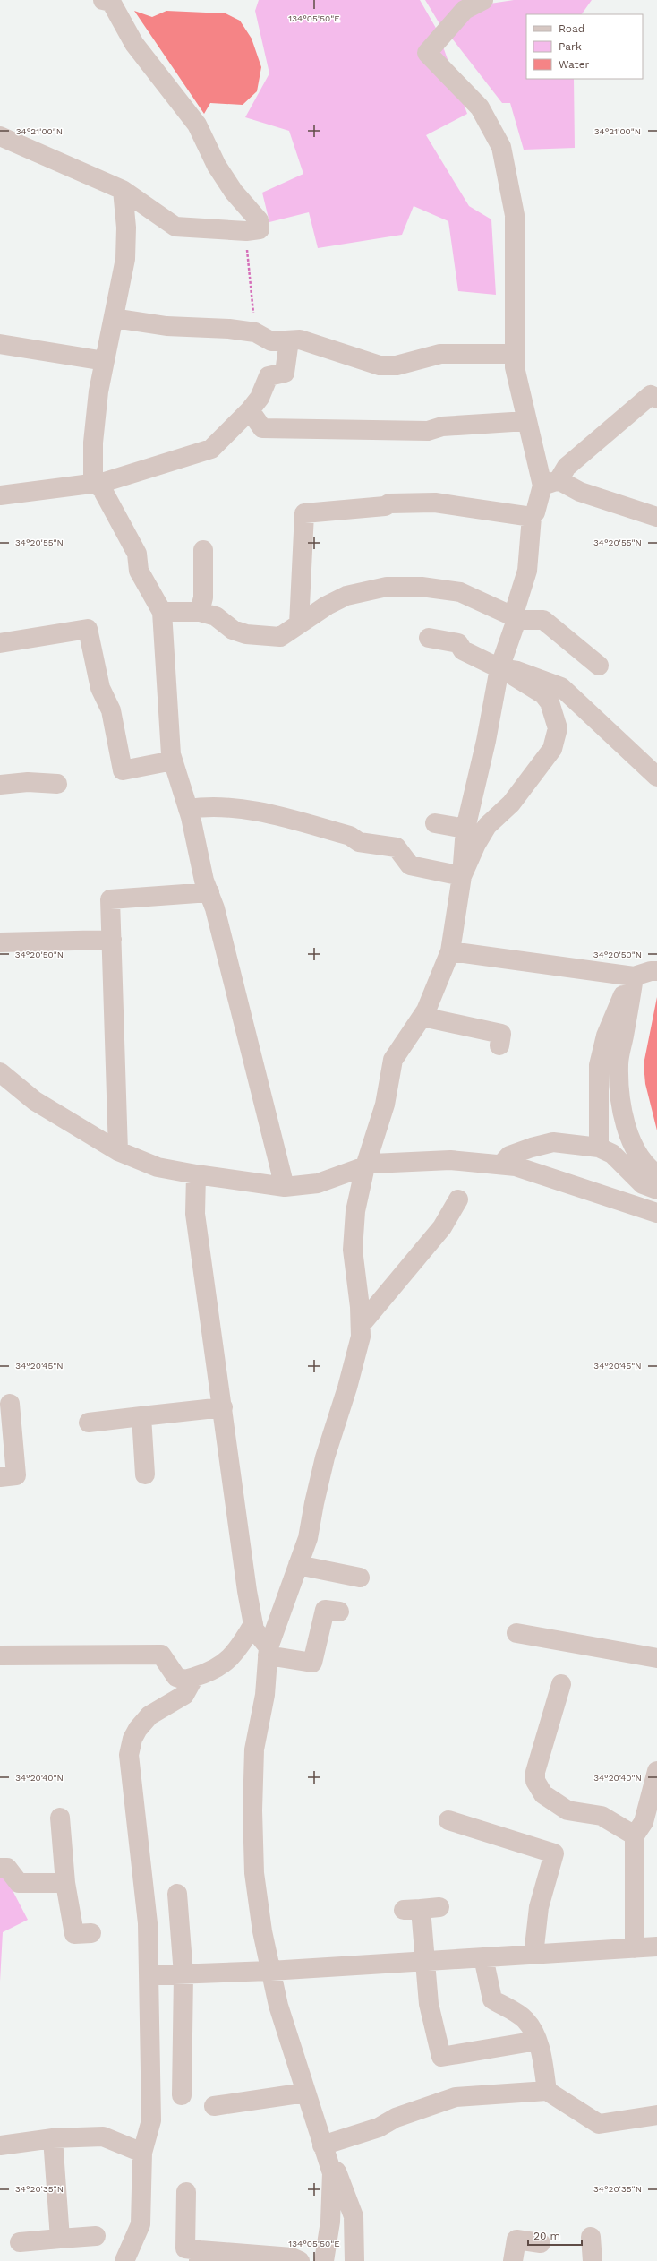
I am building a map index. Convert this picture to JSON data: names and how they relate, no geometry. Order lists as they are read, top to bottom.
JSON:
{
  "legend": ["Road", "Park", "Water"],
  "scale_bar": "20 m",
  "coordinates": [
    "134°05'50\"E",
    "34°21'00\"N",
    "34°20'55\"N",
    "34°20'50\"N",
    "34°20'45\"N",
    "34°20'40\"N",
    "34°20'35\"N"
  ]
}
